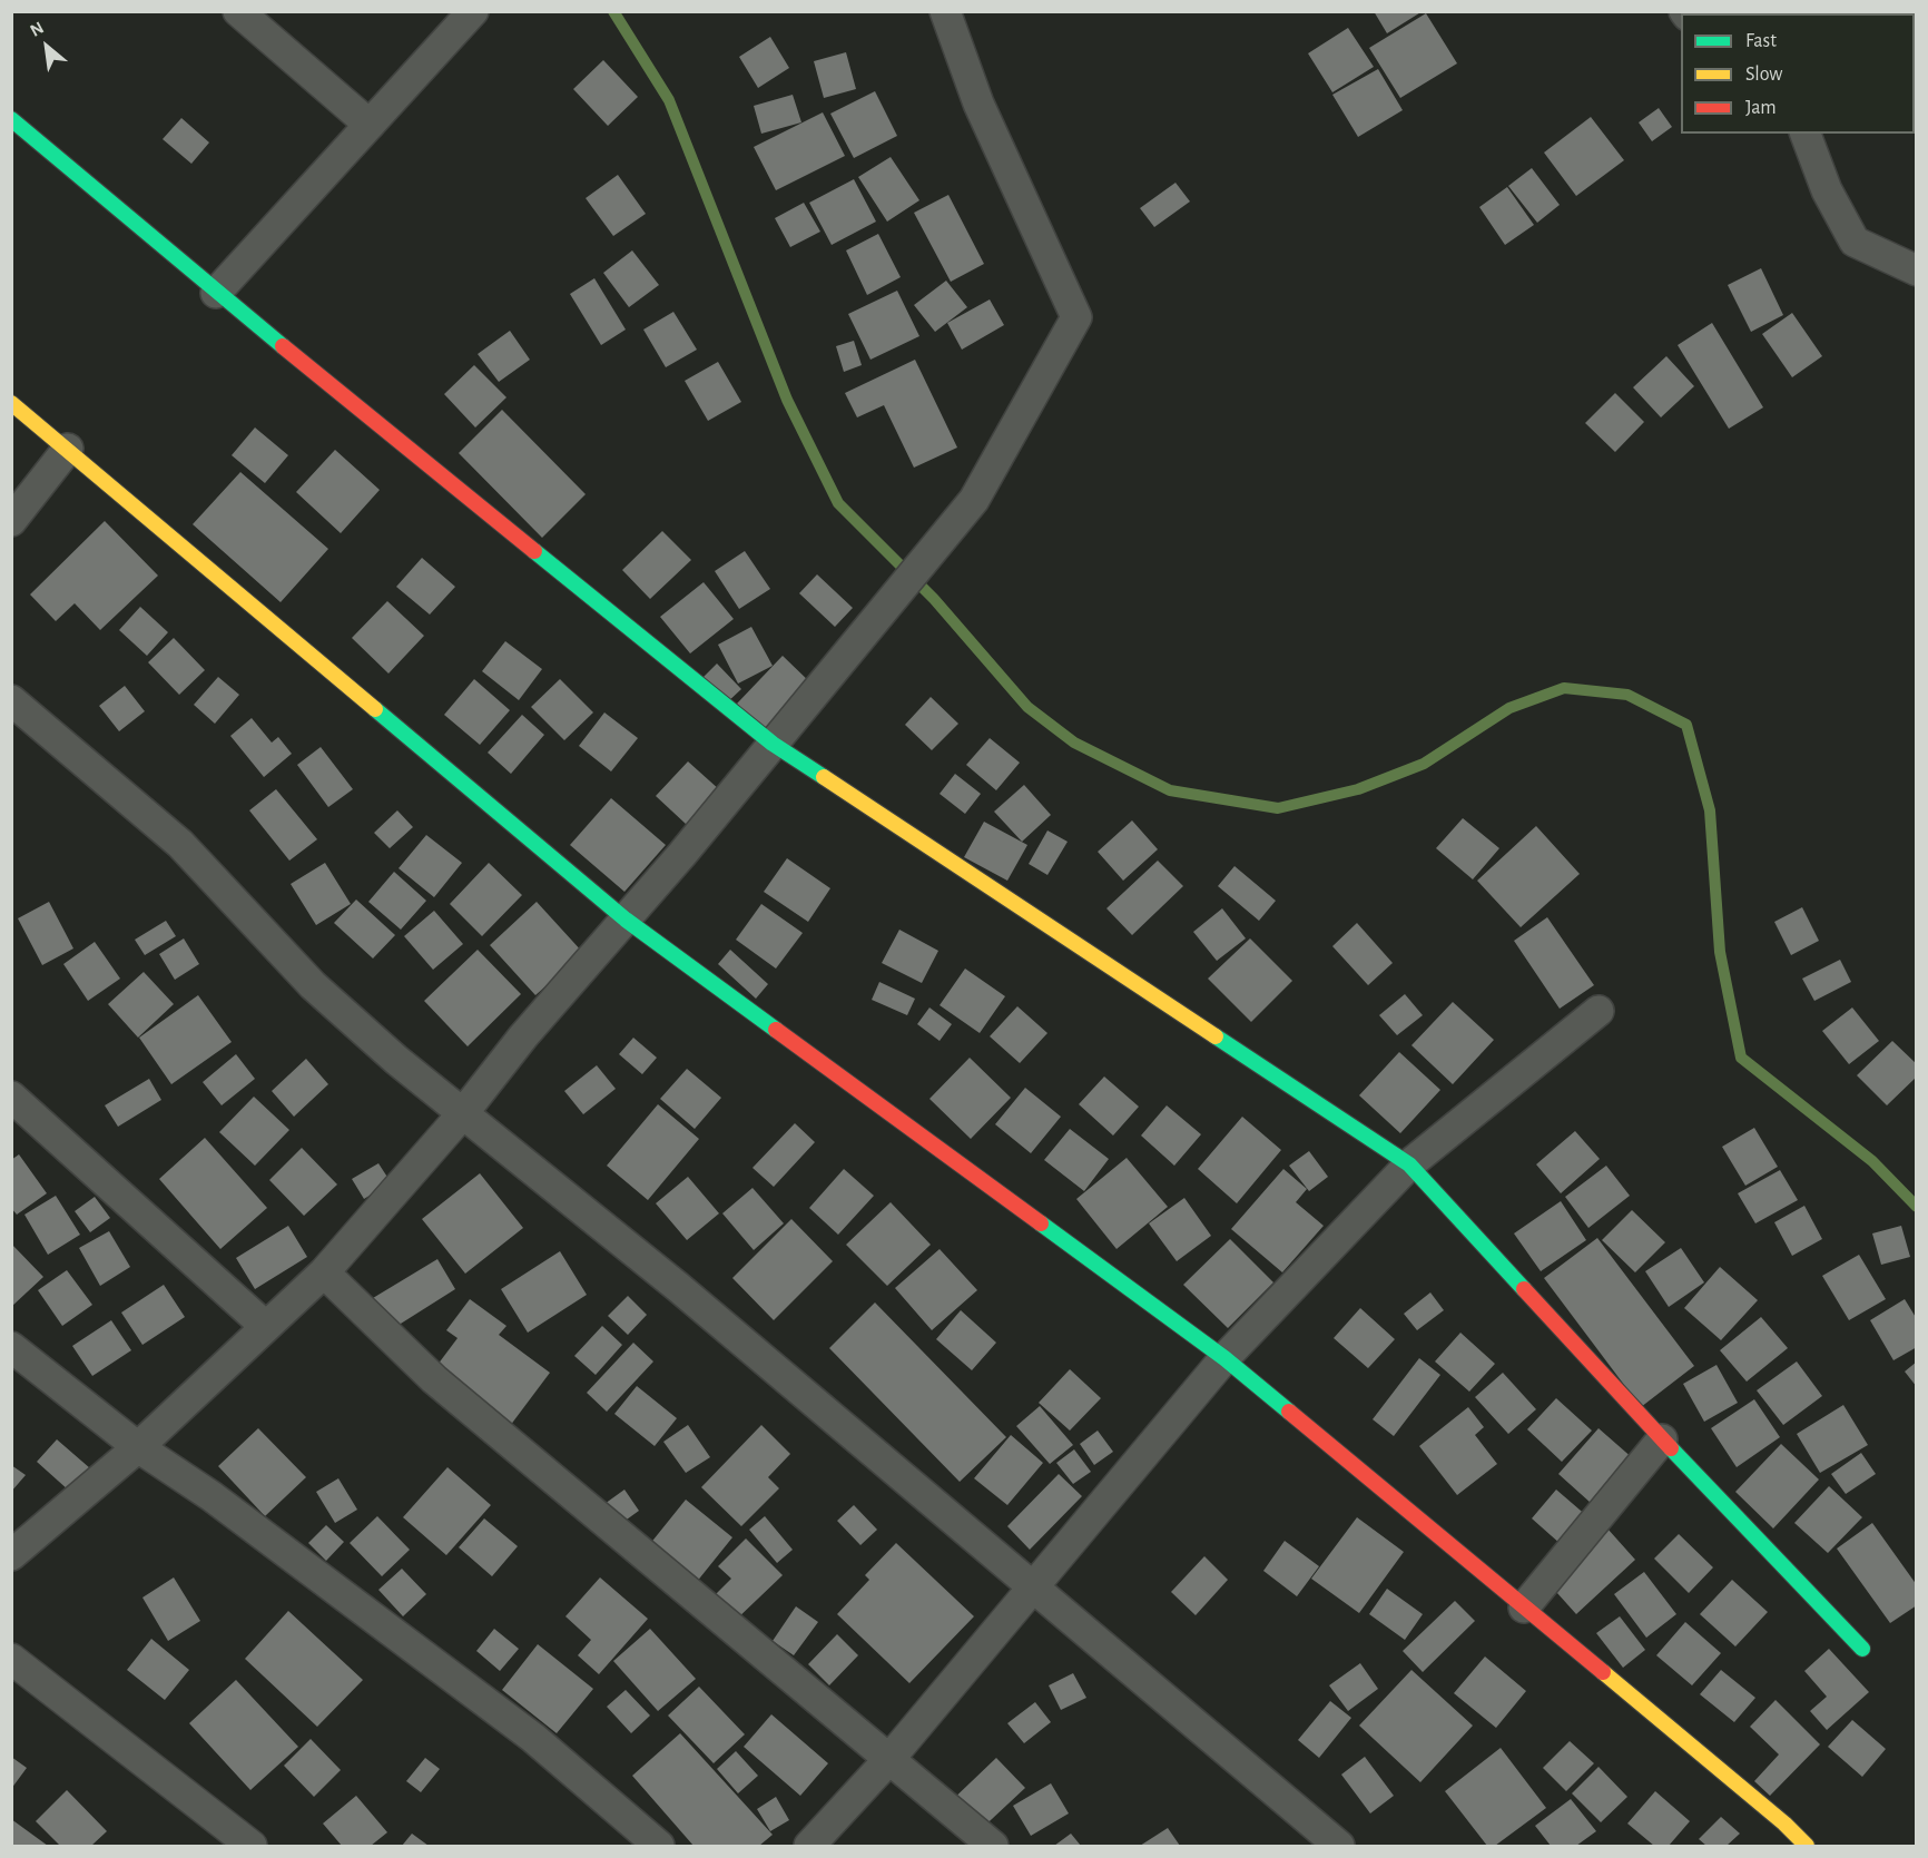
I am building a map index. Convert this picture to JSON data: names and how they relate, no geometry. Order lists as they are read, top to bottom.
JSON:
{
  "legend": ["Fast", "Slow", "Jam"],
  "north": "top left"
}
